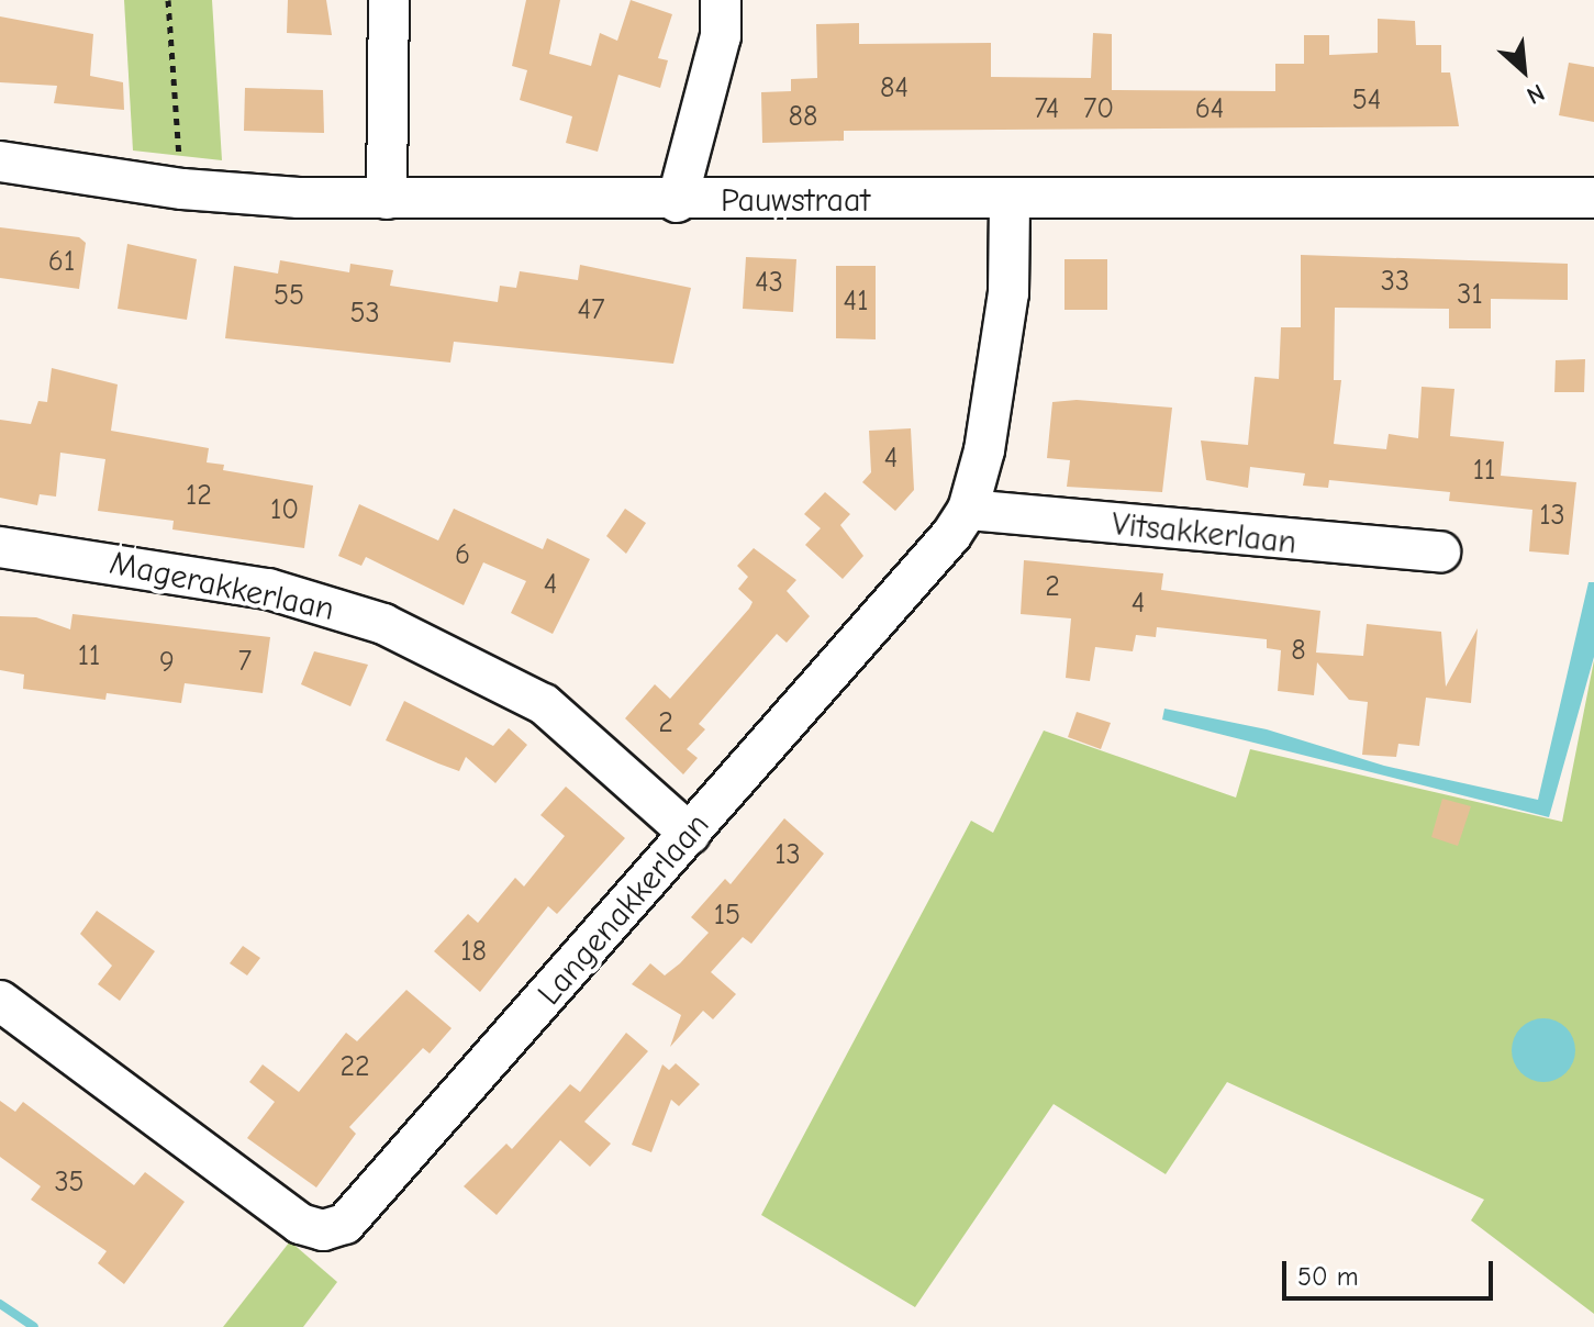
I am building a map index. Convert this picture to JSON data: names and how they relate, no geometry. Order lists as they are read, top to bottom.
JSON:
{
  "streets": {
    "street": [
      "Pauwstraat",
      "Vitsakkerlaan",
      "Magerakkerlaan",
      "Langenakkerlaan"
    ]
  },
  "crossings": [
    ["Pauwstraat", "Langenakkerlaan"],
    ["Vitsakkerlaan", "Langenakkerlaan"],
    ["Magerakkerlaan", "Langenakkerlaan"]
  ],
  "house_numbers": [
    "84",
    "54",
    "74",
    "70",
    "64",
    "88",
    "61",
    "33",
    "43",
    "31",
    "55",
    "41",
    "47",
    "53",
    "4",
    "11",
    "12",
    "10",
    "13",
    "6",
    "4",
    "2",
    "4",
    "8",
    "11",
    "7",
    "9",
    "2",
    "13",
    "15",
    "18",
    "22",
    "35"
  ],
  "scale_bar": "50 m",
  "north": "bottom right"
}
